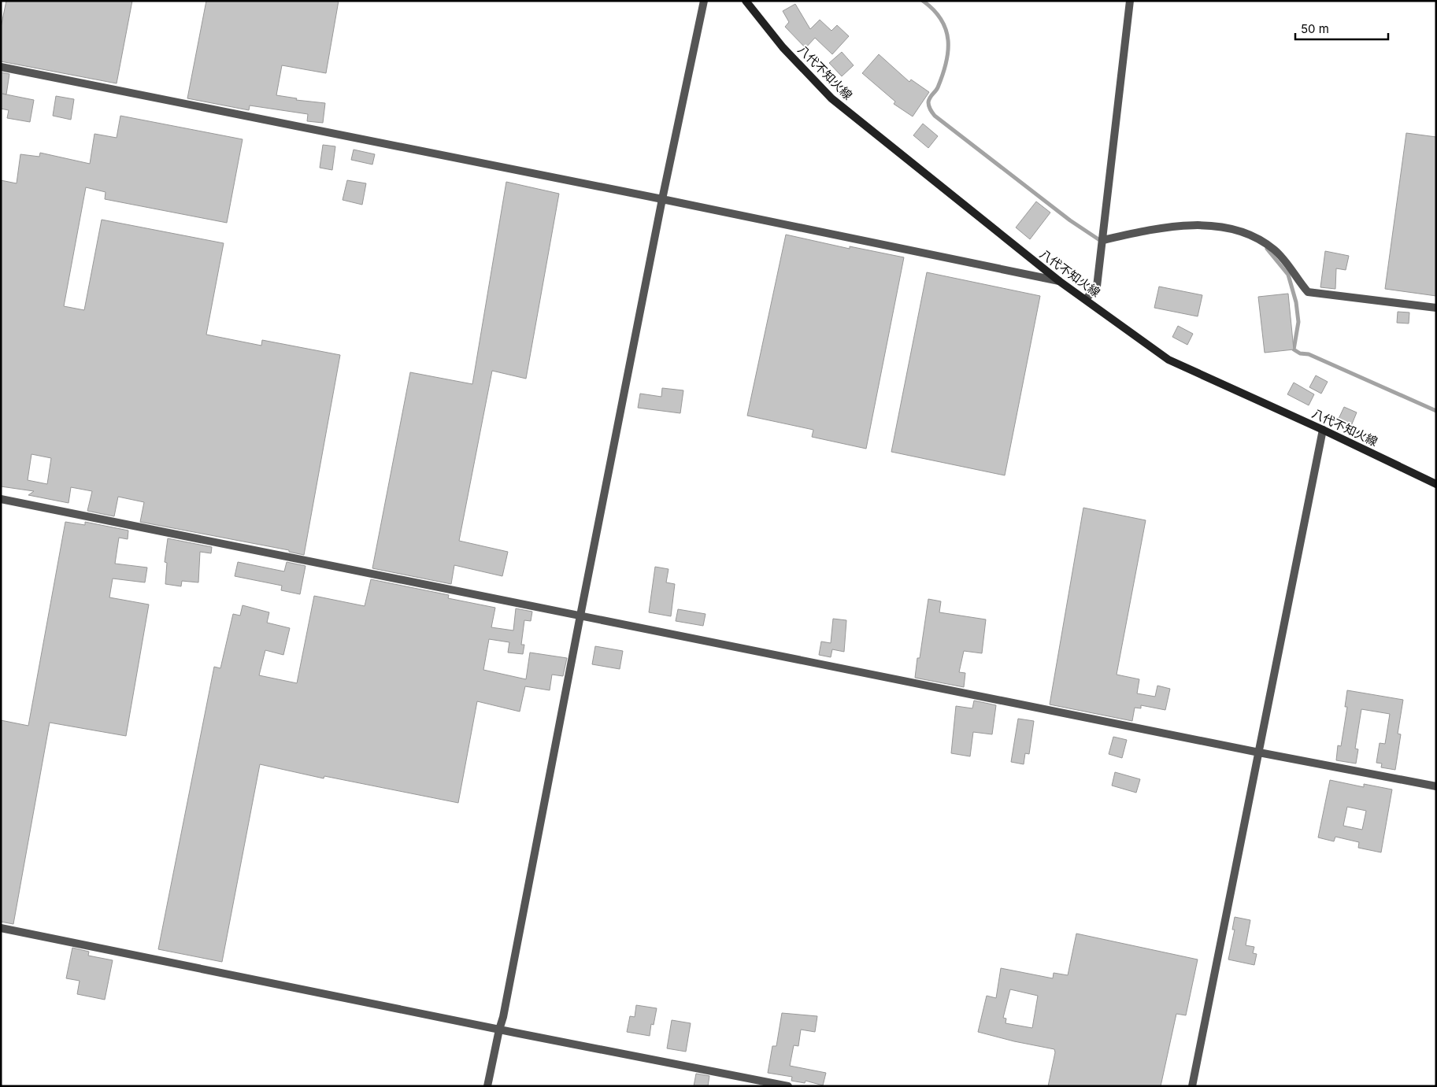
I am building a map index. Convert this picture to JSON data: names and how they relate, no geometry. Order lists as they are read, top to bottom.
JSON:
{
  "streets": {
    "main road": ["八代不知火線"]
  },
  "scale_bar": "50 m"
}
